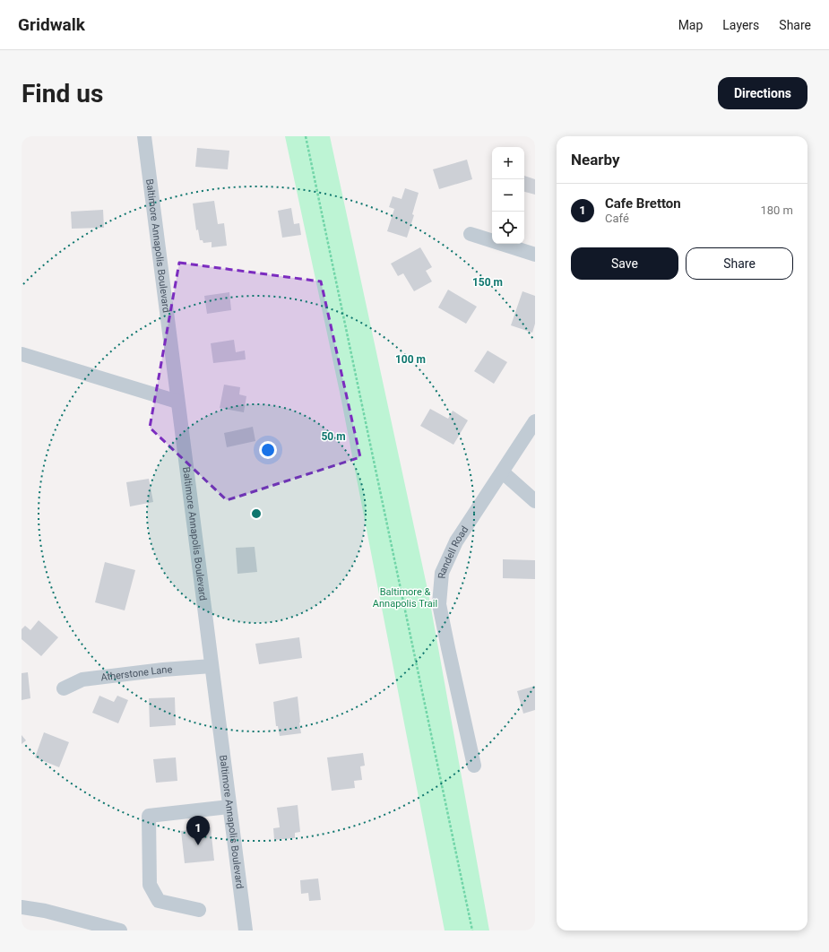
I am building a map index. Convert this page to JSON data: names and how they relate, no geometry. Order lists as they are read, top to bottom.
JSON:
{
  "streets": {
    "street": ["Baltimore Annapolis Boulevard", "Randell Road", "Atherstone Lane"]
  },
  "crossings": [
    ["Baltimore Annapolis Boulevard", "Atherstone Lane"]
  ],
  "parks": ["Baltimore & Annapolis Trail"],
  "page": {
    "header": "Gridwalk",
    "nav": ["Map", "Layers", "Share"],
    "buttons": [
      "Directions",
      ["Save", "Share"]
    ],
    "title": "Find us",
    "heading": "Nearby",
    "map_buttons": ["+", "−"],
    "list": [
      {
        "mark": "1",
        "name": "Cafe Bretton",
        "note": "Café",
        "value": "180 m"
      }
    ],
    "pins": "1"
  },
  "rings": ["150 m", "100 m", "50 m"]
}
